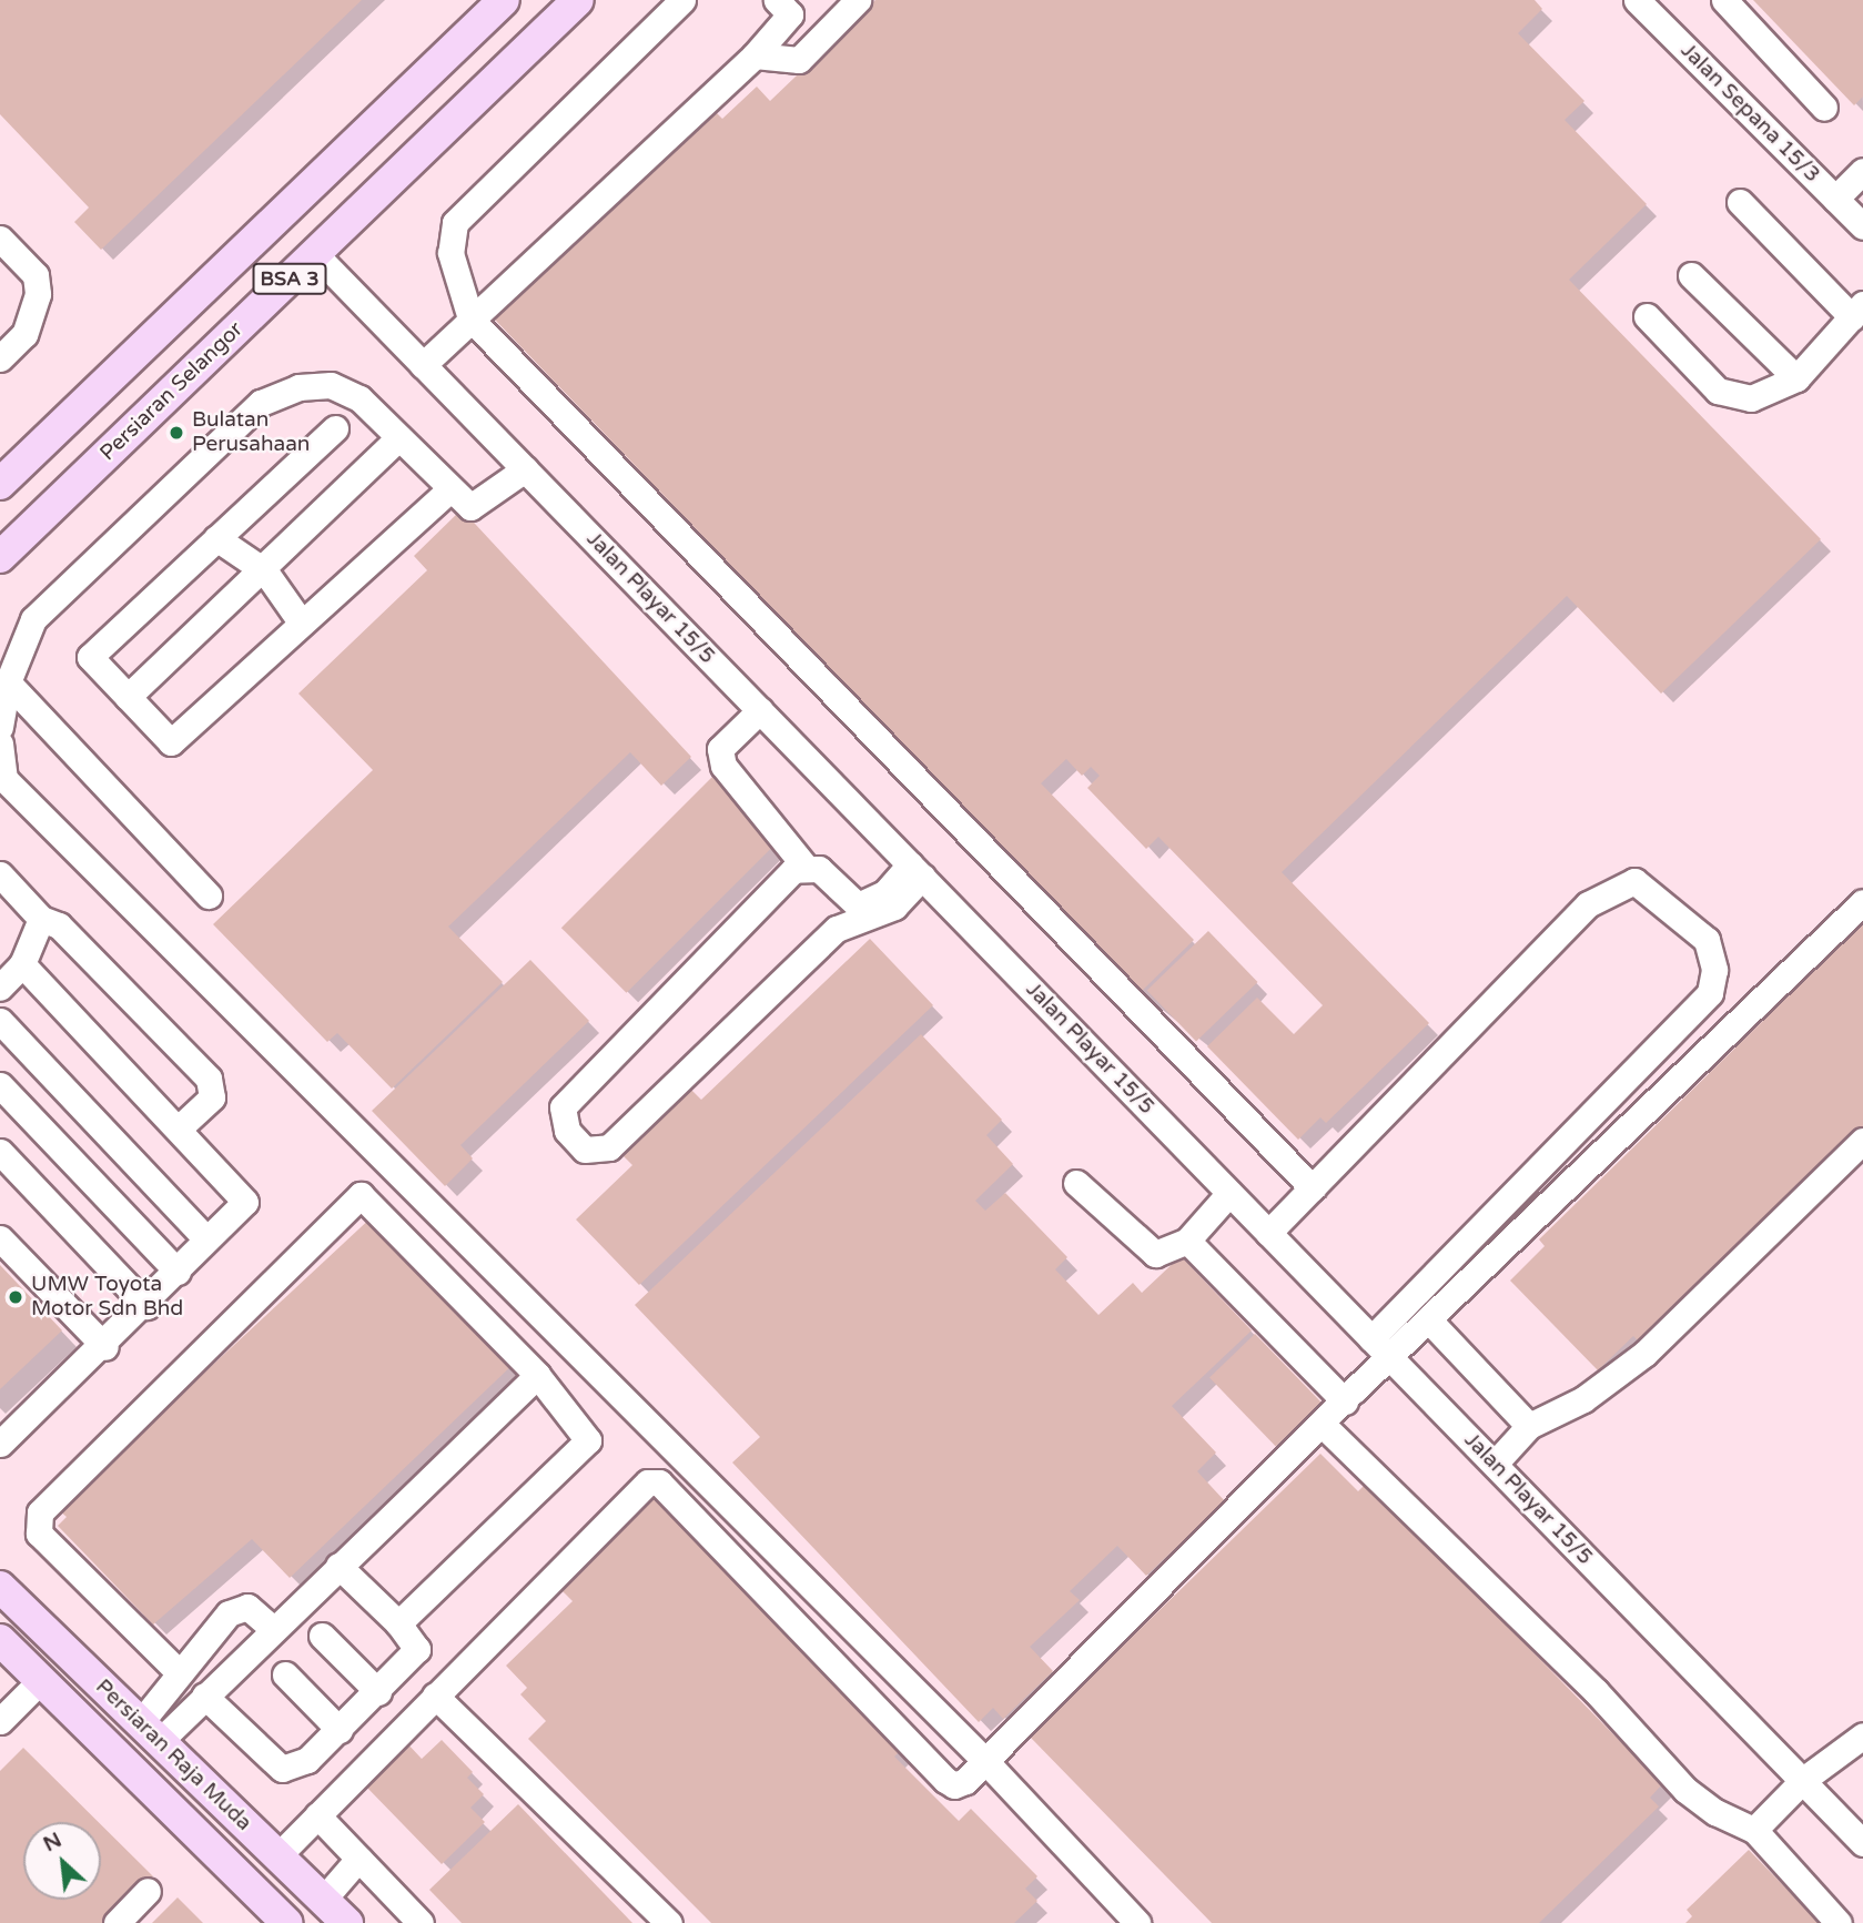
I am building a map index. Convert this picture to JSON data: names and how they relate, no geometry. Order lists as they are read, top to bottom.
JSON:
{
  "streets": {
    "main road": ["BSA 3", "Persiaran Selangor", "Persiaran Raja Muda"],
    "street": ["Jalan Sepana 15/3", "Jalan Playar 15/5"]
  },
  "crossings": [
    ["Persiaran Selangor", "Jalan Playar 15/5"]
  ],
  "places": ["Bulatan Perusahaan", "UMW Toyota Motor Sdn Bhd"],
  "north": "top left"
}
